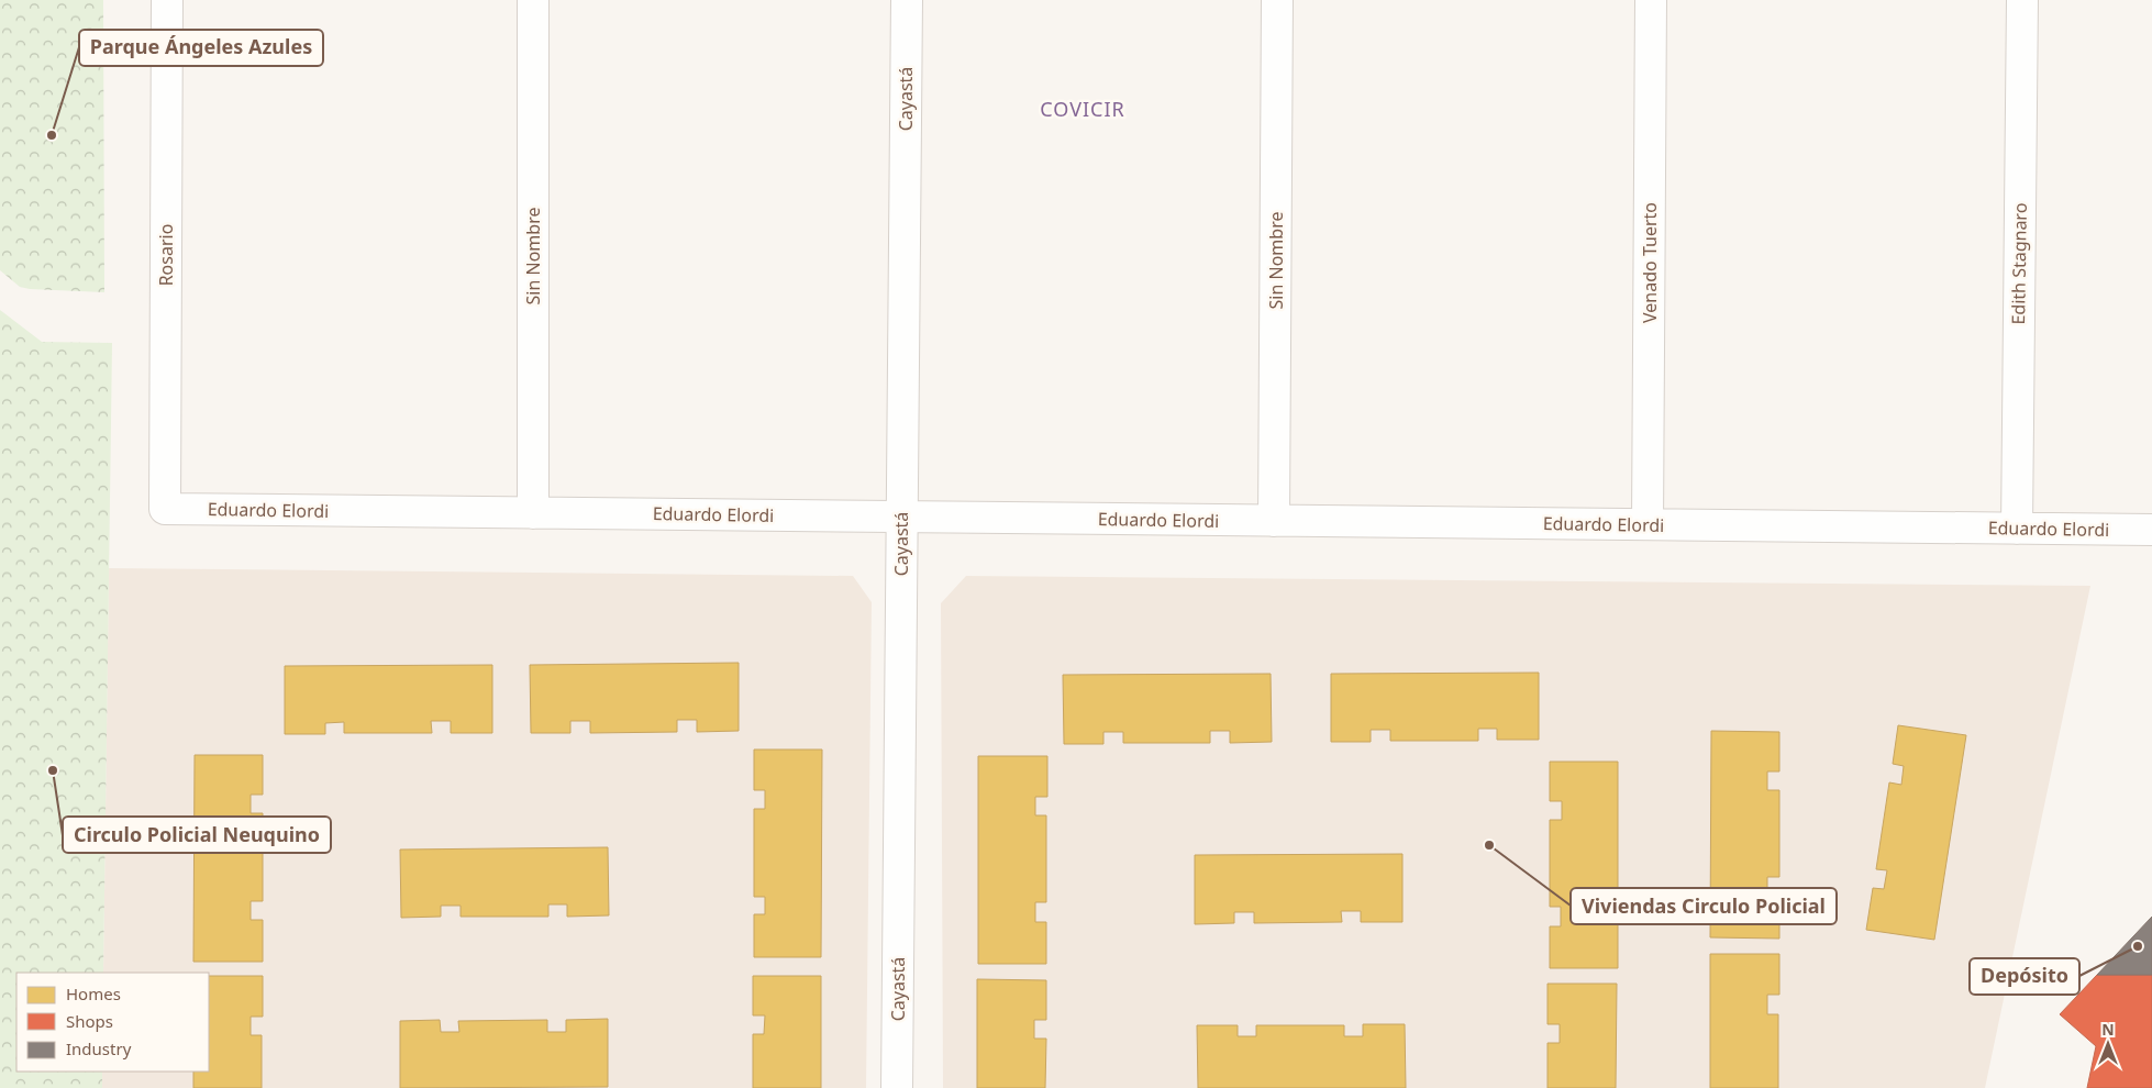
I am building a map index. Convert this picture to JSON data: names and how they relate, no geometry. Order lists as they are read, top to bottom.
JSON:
{
  "streets": {
    "street": [
      "Cayastá",
      "Rosario",
      "Sin Nombre",
      "Venado Tuerto",
      "Edith Stagnaro",
      "Eduardo Elordi"
    ]
  },
  "crossings": [
    ["Cayastá", "Eduardo Elordi"],
    ["Rosario", "Eduardo Elordi"],
    ["Sin Nombre", "Eduardo Elordi"],
    ["Venado Tuerto", "Eduardo Elordi"],
    ["Edith Stagnaro", "Eduardo Elordi"]
  ],
  "districts": ["COVICIR"],
  "places": [
    "Parque Ángeles Azules",
    "Circulo Policial Neuquino",
    "Viviendas Circulo Policial",
    "Depósito"
  ],
  "legend": ["Homes", "Shops", "Industry"],
  "north": "top"
}
